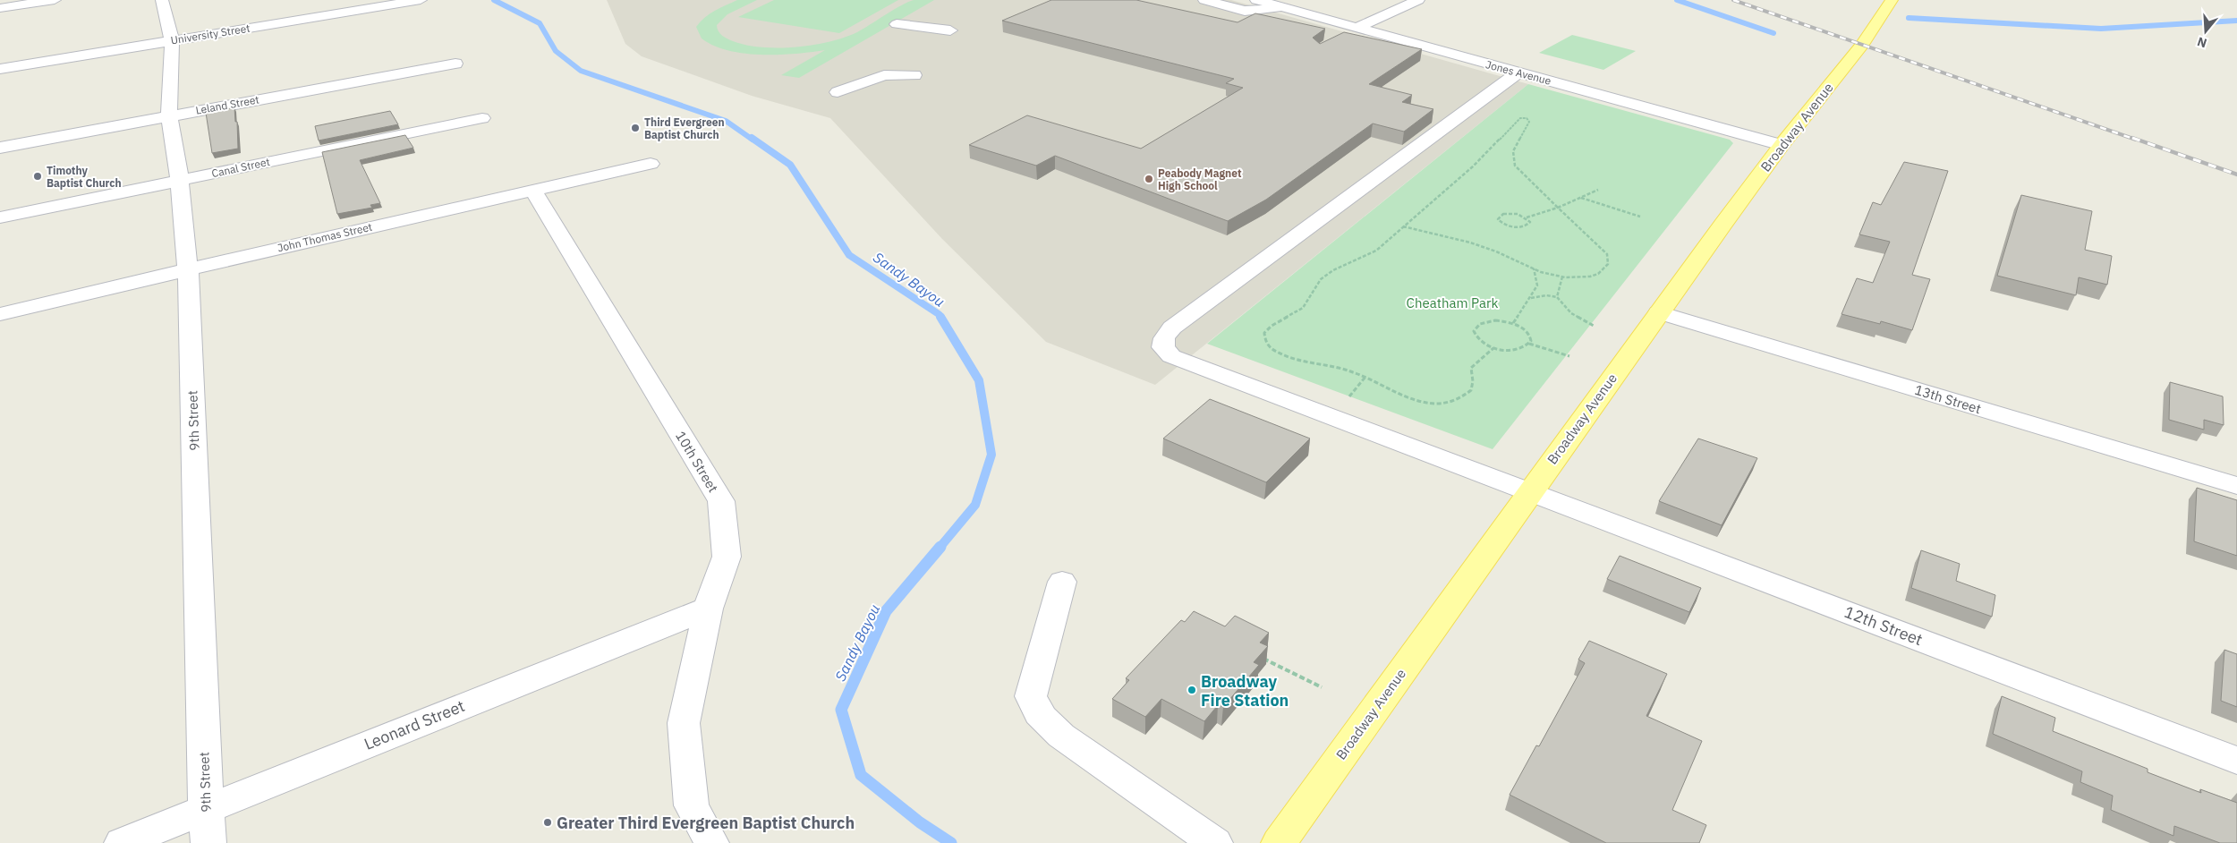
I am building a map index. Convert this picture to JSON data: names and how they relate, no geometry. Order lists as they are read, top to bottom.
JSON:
{
  "streets": {
    "main road": ["Broadway Avenue"],
    "street": [
      "University Street",
      "Jones Avenue",
      "Leland Street",
      "Canal Street",
      "John Thomas Street",
      "13th Street",
      "9th Street",
      "10th Street",
      "12th Street",
      "Leonard Street"
    ]
  },
  "crossings": [
    ["University Street", "9th Street"],
    ["Jones Avenue", "Broadway Avenue"],
    ["Jones Avenue", "12th Street"],
    ["Leland Street", "9th Street"],
    ["Broadway Avenue", "13th Street"],
    ["Broadway Avenue", "12th Street"],
    ["Canal Street", "9th Street"],
    ["John Thomas Street", "9th Street"],
    ["John Thomas Street", "10th Street"],
    ["9th Street", "Leonard Street"],
    ["10th Street", "Leonard Street"]
  ],
  "water": ["Sandy Bayou"],
  "parks": ["Cheatham Park"],
  "places": [
    "Third Evergreen Baptist Church",
    "Timothy Baptist Church",
    "Peabody Magnet High School",
    "Broadway Fire Station",
    "Greater Third Evergreen Baptist Church"
  ],
  "north": "bottom"
}
